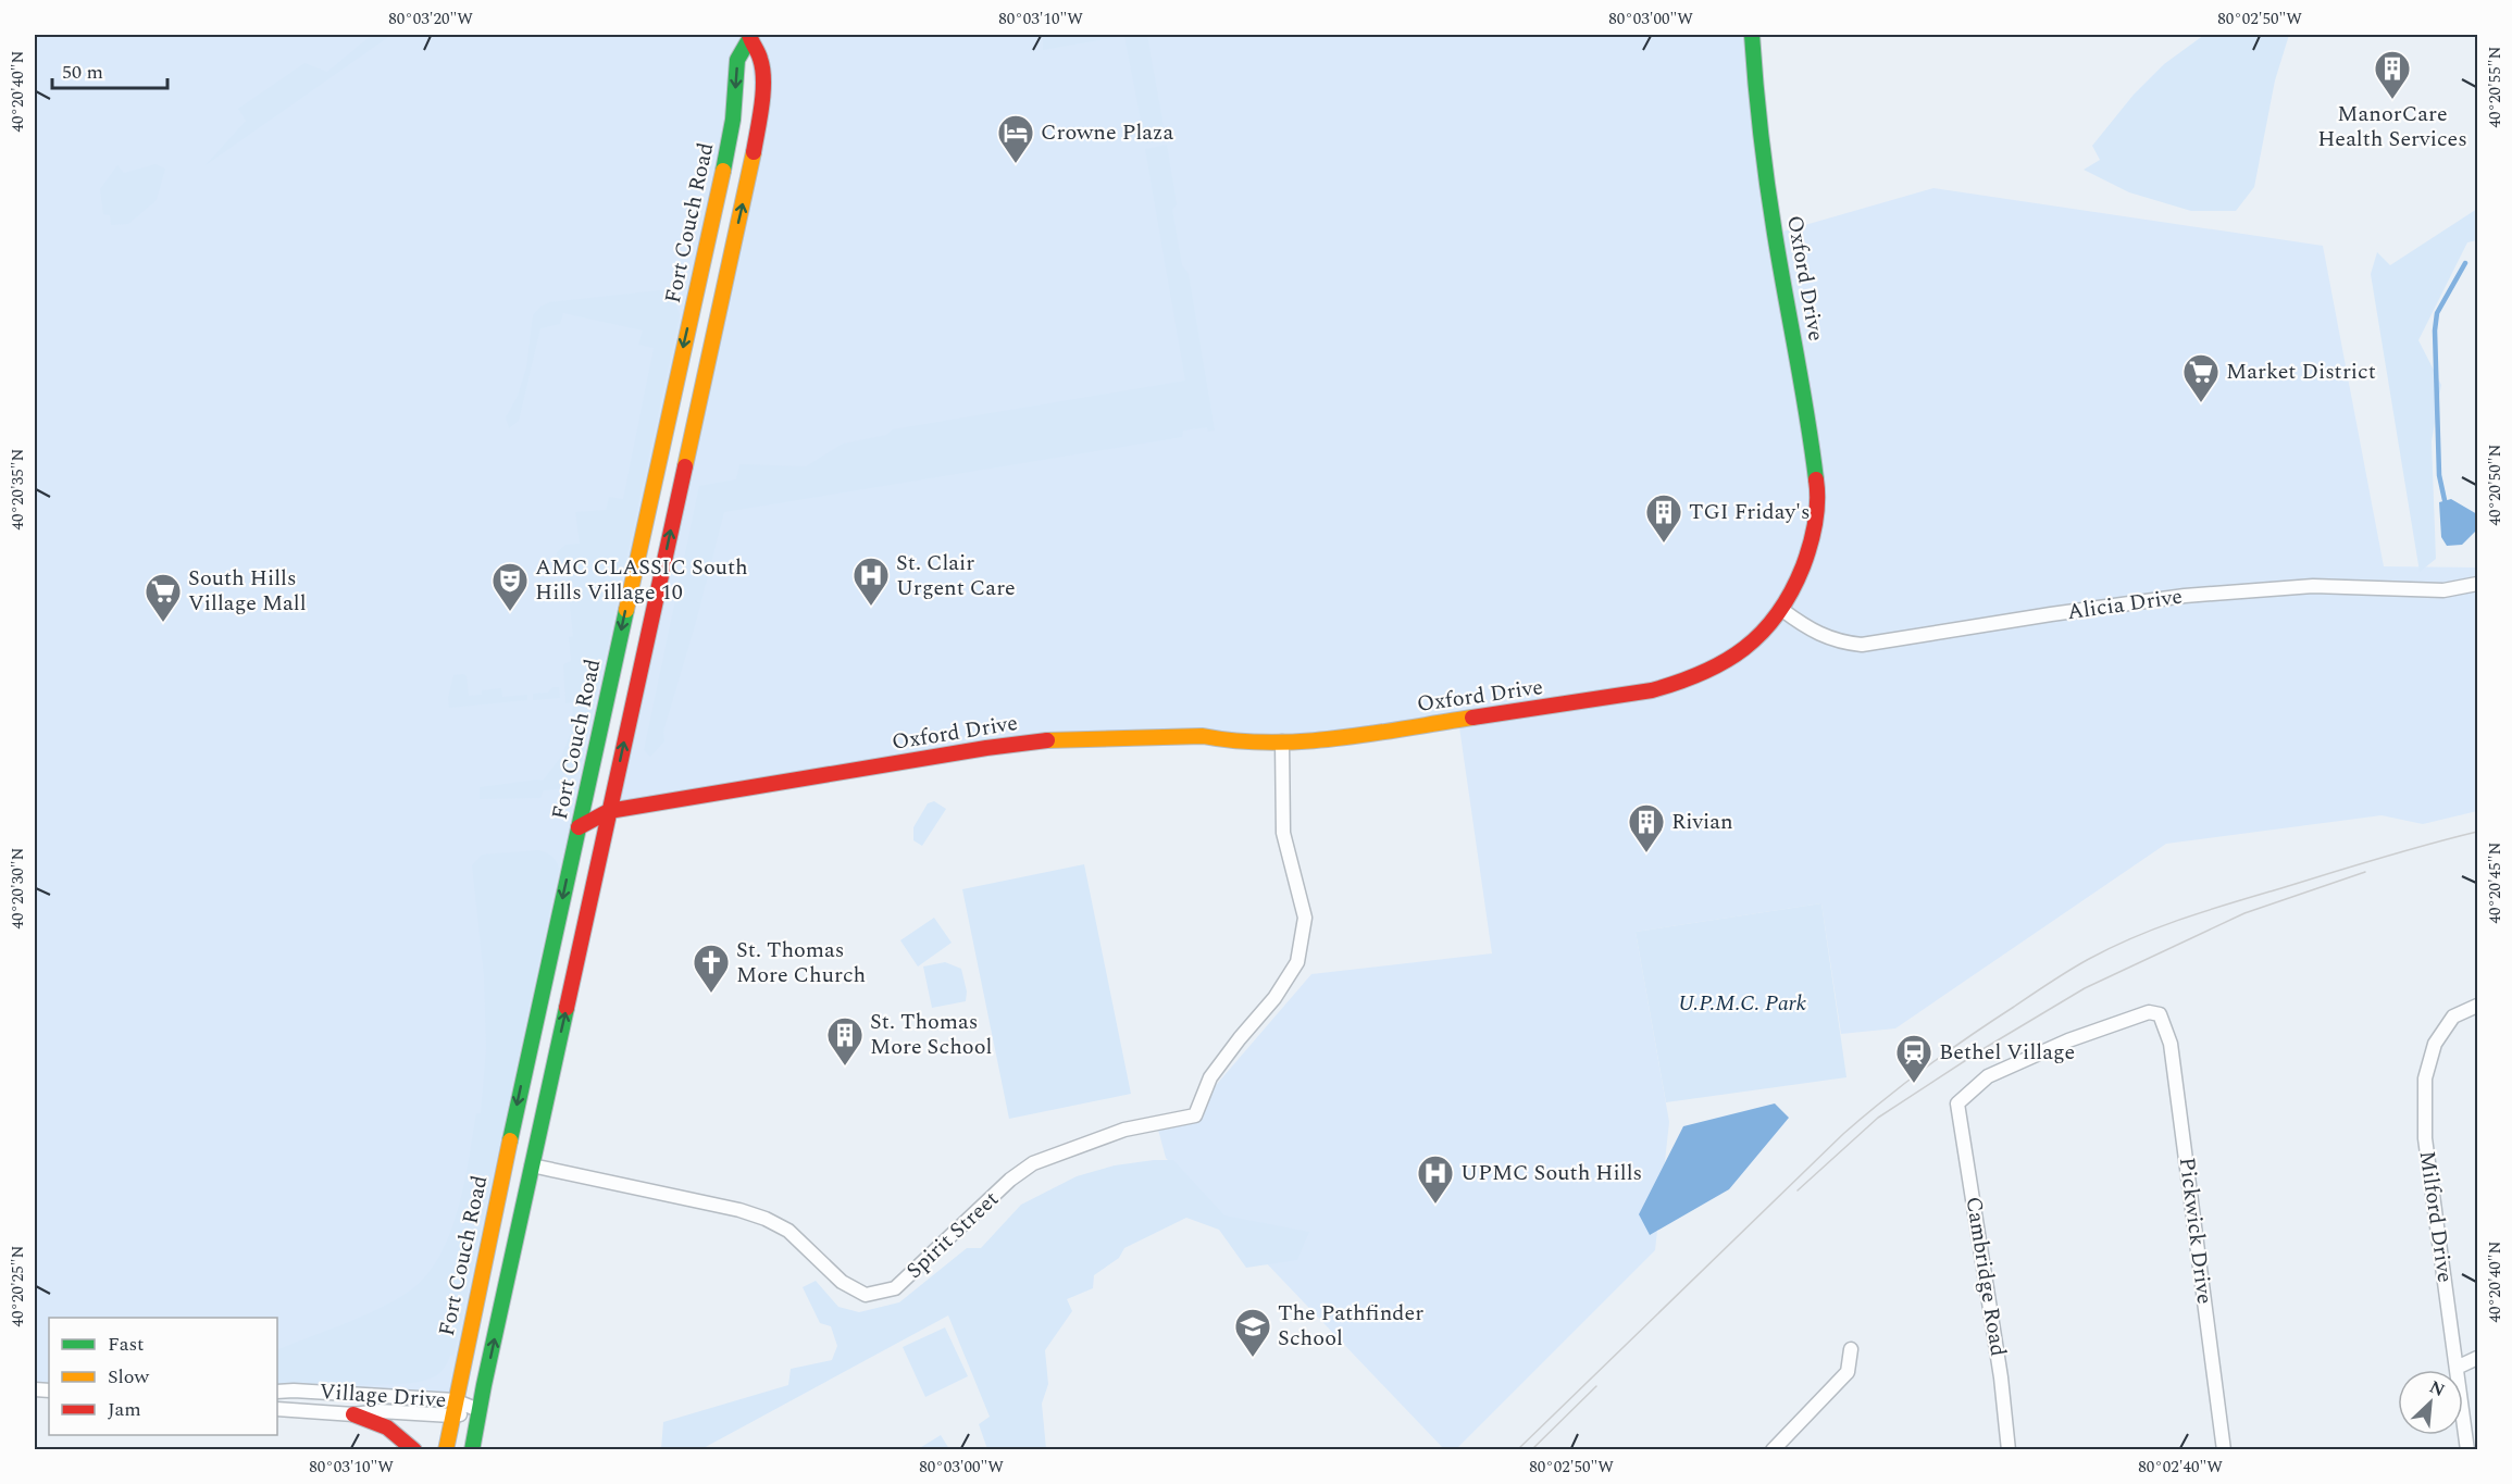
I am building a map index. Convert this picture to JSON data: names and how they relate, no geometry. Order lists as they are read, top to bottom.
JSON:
{
  "streets": {
    "street": [
      "Fort Couch Road",
      "Oxford Drive",
      "Alicia Drive",
      "Milford Drive",
      "Pickwick Drive",
      "Spirit Street",
      "Cambridge Road",
      "Village Drive"
    ]
  },
  "crossings": [
    ["Fort Couch Road", "Oxford Drive"],
    ["Fort Couch Road", "Spirit Street"],
    ["Fort Couch Road", "Village Drive"],
    ["Oxford Drive", "Alicia Drive"],
    ["Oxford Drive", "Spirit Street"],
    ["Pickwick Drive", "Cambridge Road"]
  ],
  "parks": ["U.P.M.C. Park"],
  "places": {
    "building": [
      "ManorCare Health Services",
      "TGI Friday's",
      "Rivian",
      "St. Thomas More School"
    ],
    "hotel": ["Crowne Plaza"],
    "supermarket": ["Market District", "South Hills Village Mall"],
    "hospital": ["St. Clair Urgent Care", "UPMC South Hills"],
    "theatre": ["AMC CLASSIC South Hills Village 10"],
    "church": ["St. Thomas More Church"],
    "station": ["Bethel Village"],
    "school or university": ["The Pathfinder School"]
  },
  "legend": ["Fast", "Slow", "Jam"],
  "scale_bar": "50 m",
  "north": "top right",
  "coordinates": [
    "80°03'20\"W",
    "80°03'10\"W",
    "80°03'00\"W",
    "80°02'50\"W",
    "40°20'55\"N",
    "40°20'40\"N",
    "40°20'50\"N",
    "40°20'35\"N",
    "40°20'45\"N",
    "40°20'30\"N",
    "40°20'25\"N",
    "80°02'40\"W"
  ]
}
